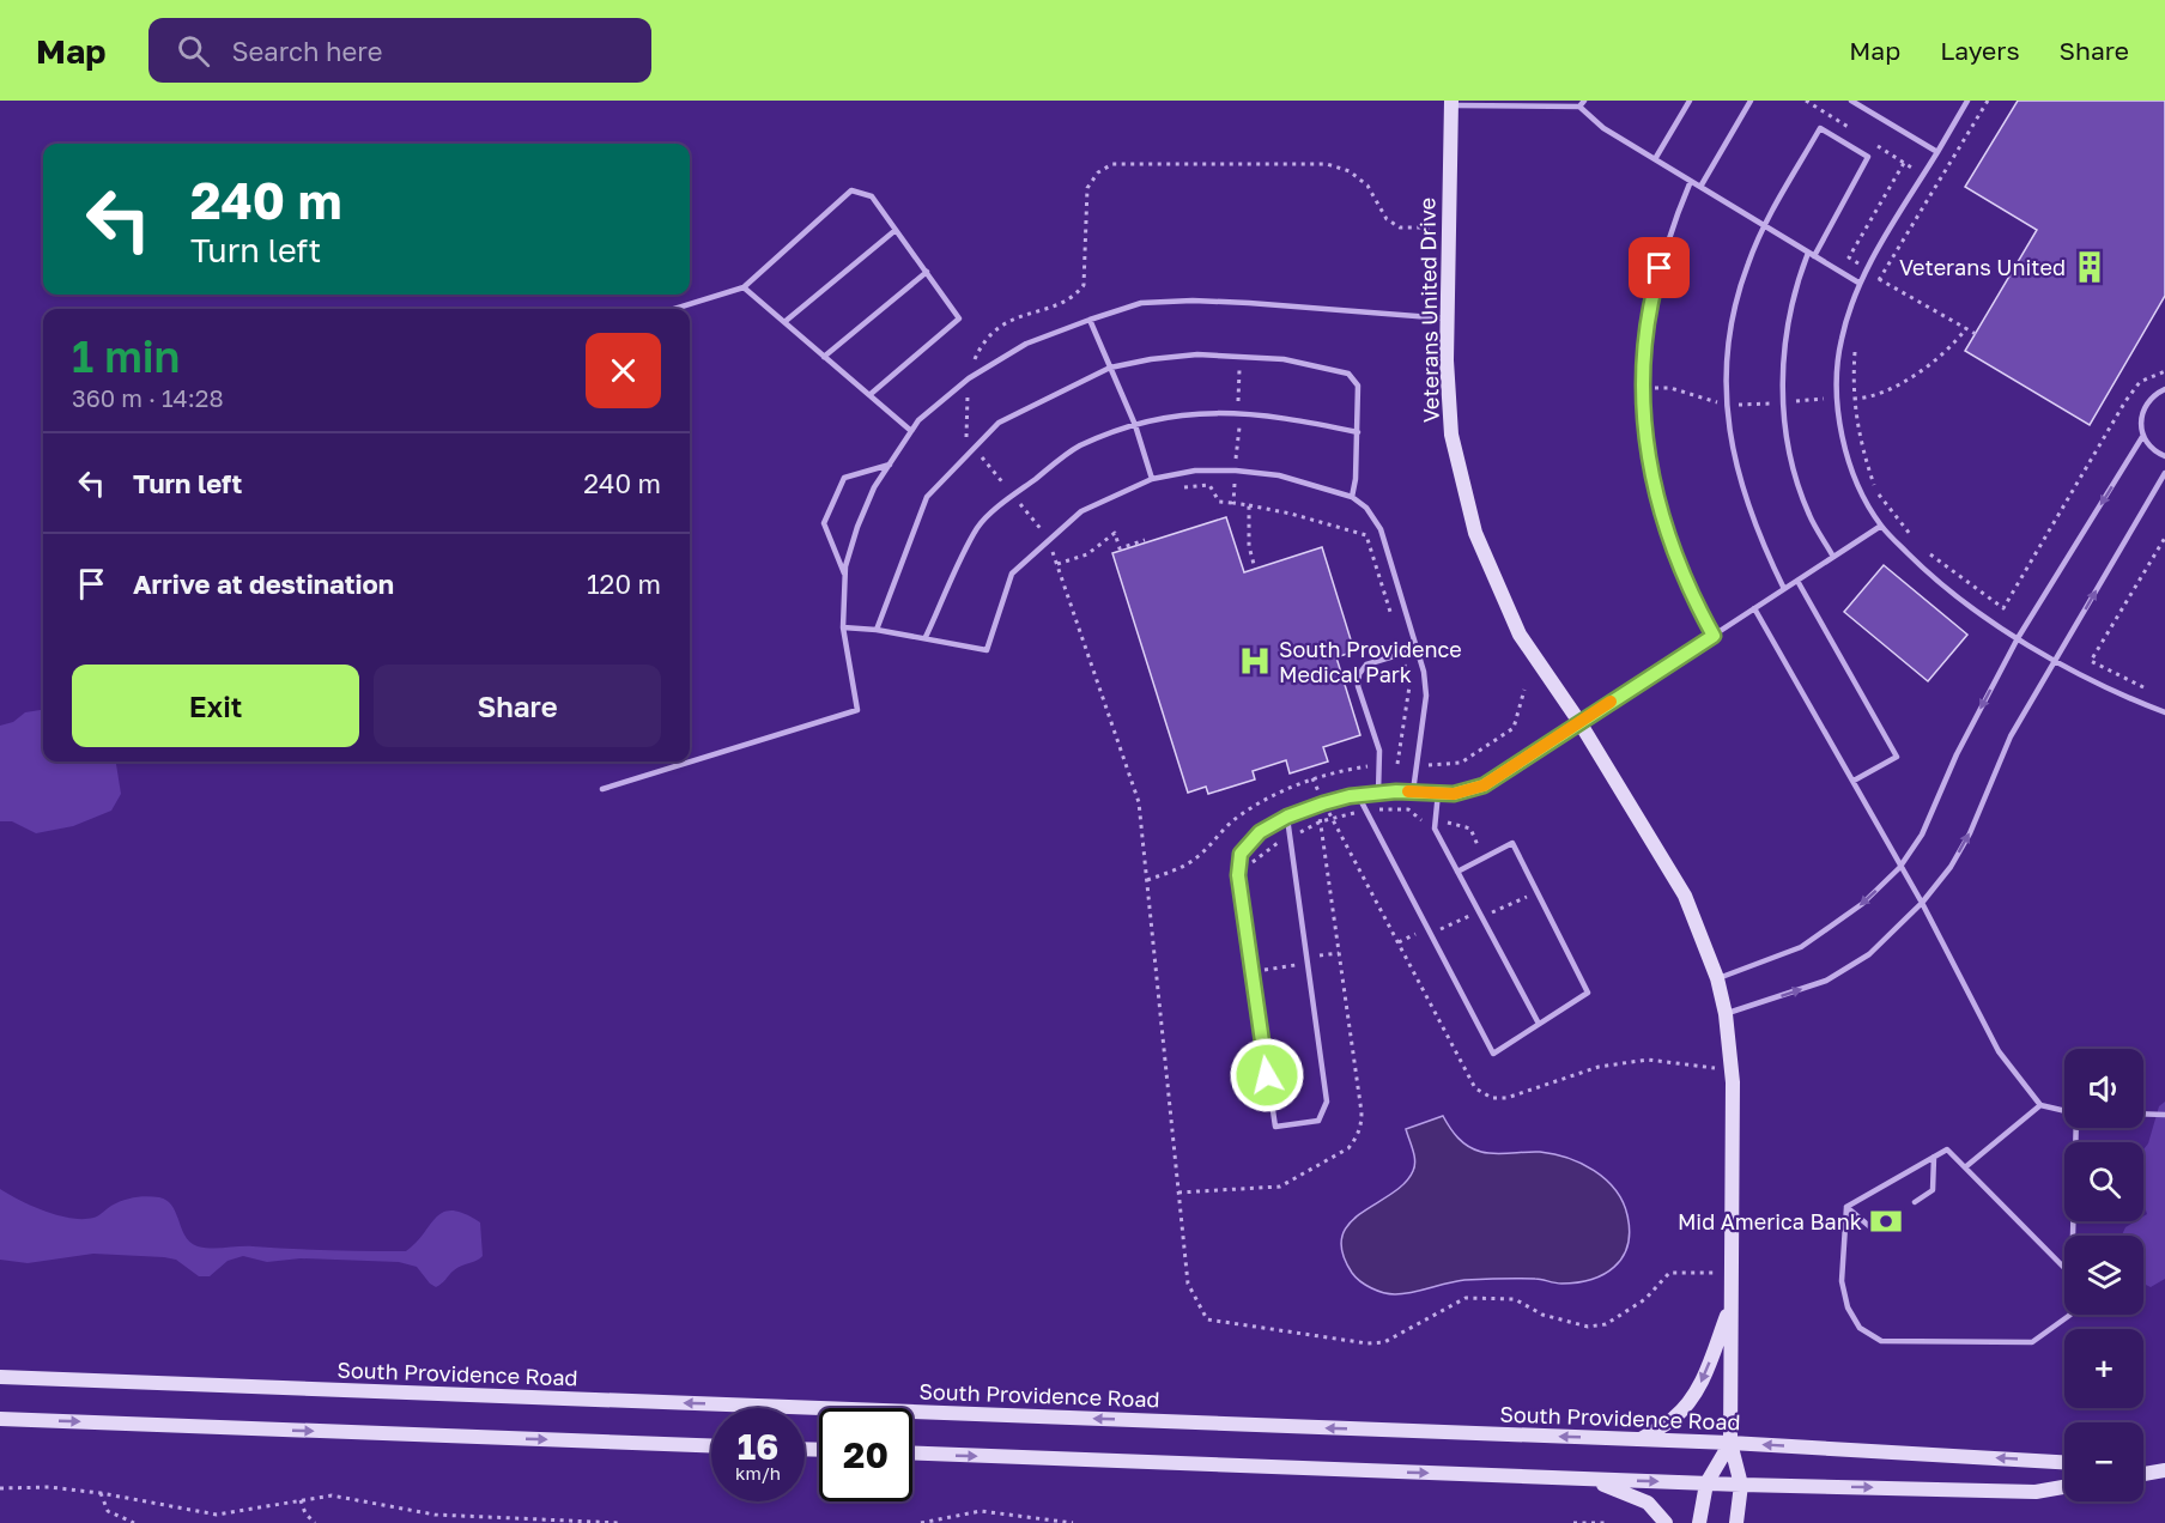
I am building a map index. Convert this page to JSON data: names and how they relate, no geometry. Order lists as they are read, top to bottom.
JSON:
{
  "streets": {
    "main road": ["Veterans United Drive", "South Providence Road"]
  },
  "crossings": [
    ["Veterans United Drive", "South Providence Road"]
  ],
  "places": {
    "building": ["Veterans United"],
    "hospital": ["South Providence Medical Park"],
    "bank": ["Mid America Bank"]
  },
  "page": {
    "header": "Map",
    "search": "Search here",
    "nav": ["Map", "Layers", "Share"],
    "turn": ["240 m", "Turn left"],
    "heading": ["1 min", "360 m · 14:28"],
    "list": [
      {
        "name": "Turn left",
        "value": "240 m"
      },
      {
        "name": "Arrive at destination",
        "value": "120 m"
      }
    ],
    "buttons": ["Exit", "Share"],
    "map_buttons": ["+", "−"],
    "speed": "16 km/h",
    "limit": "20"
  }
}
